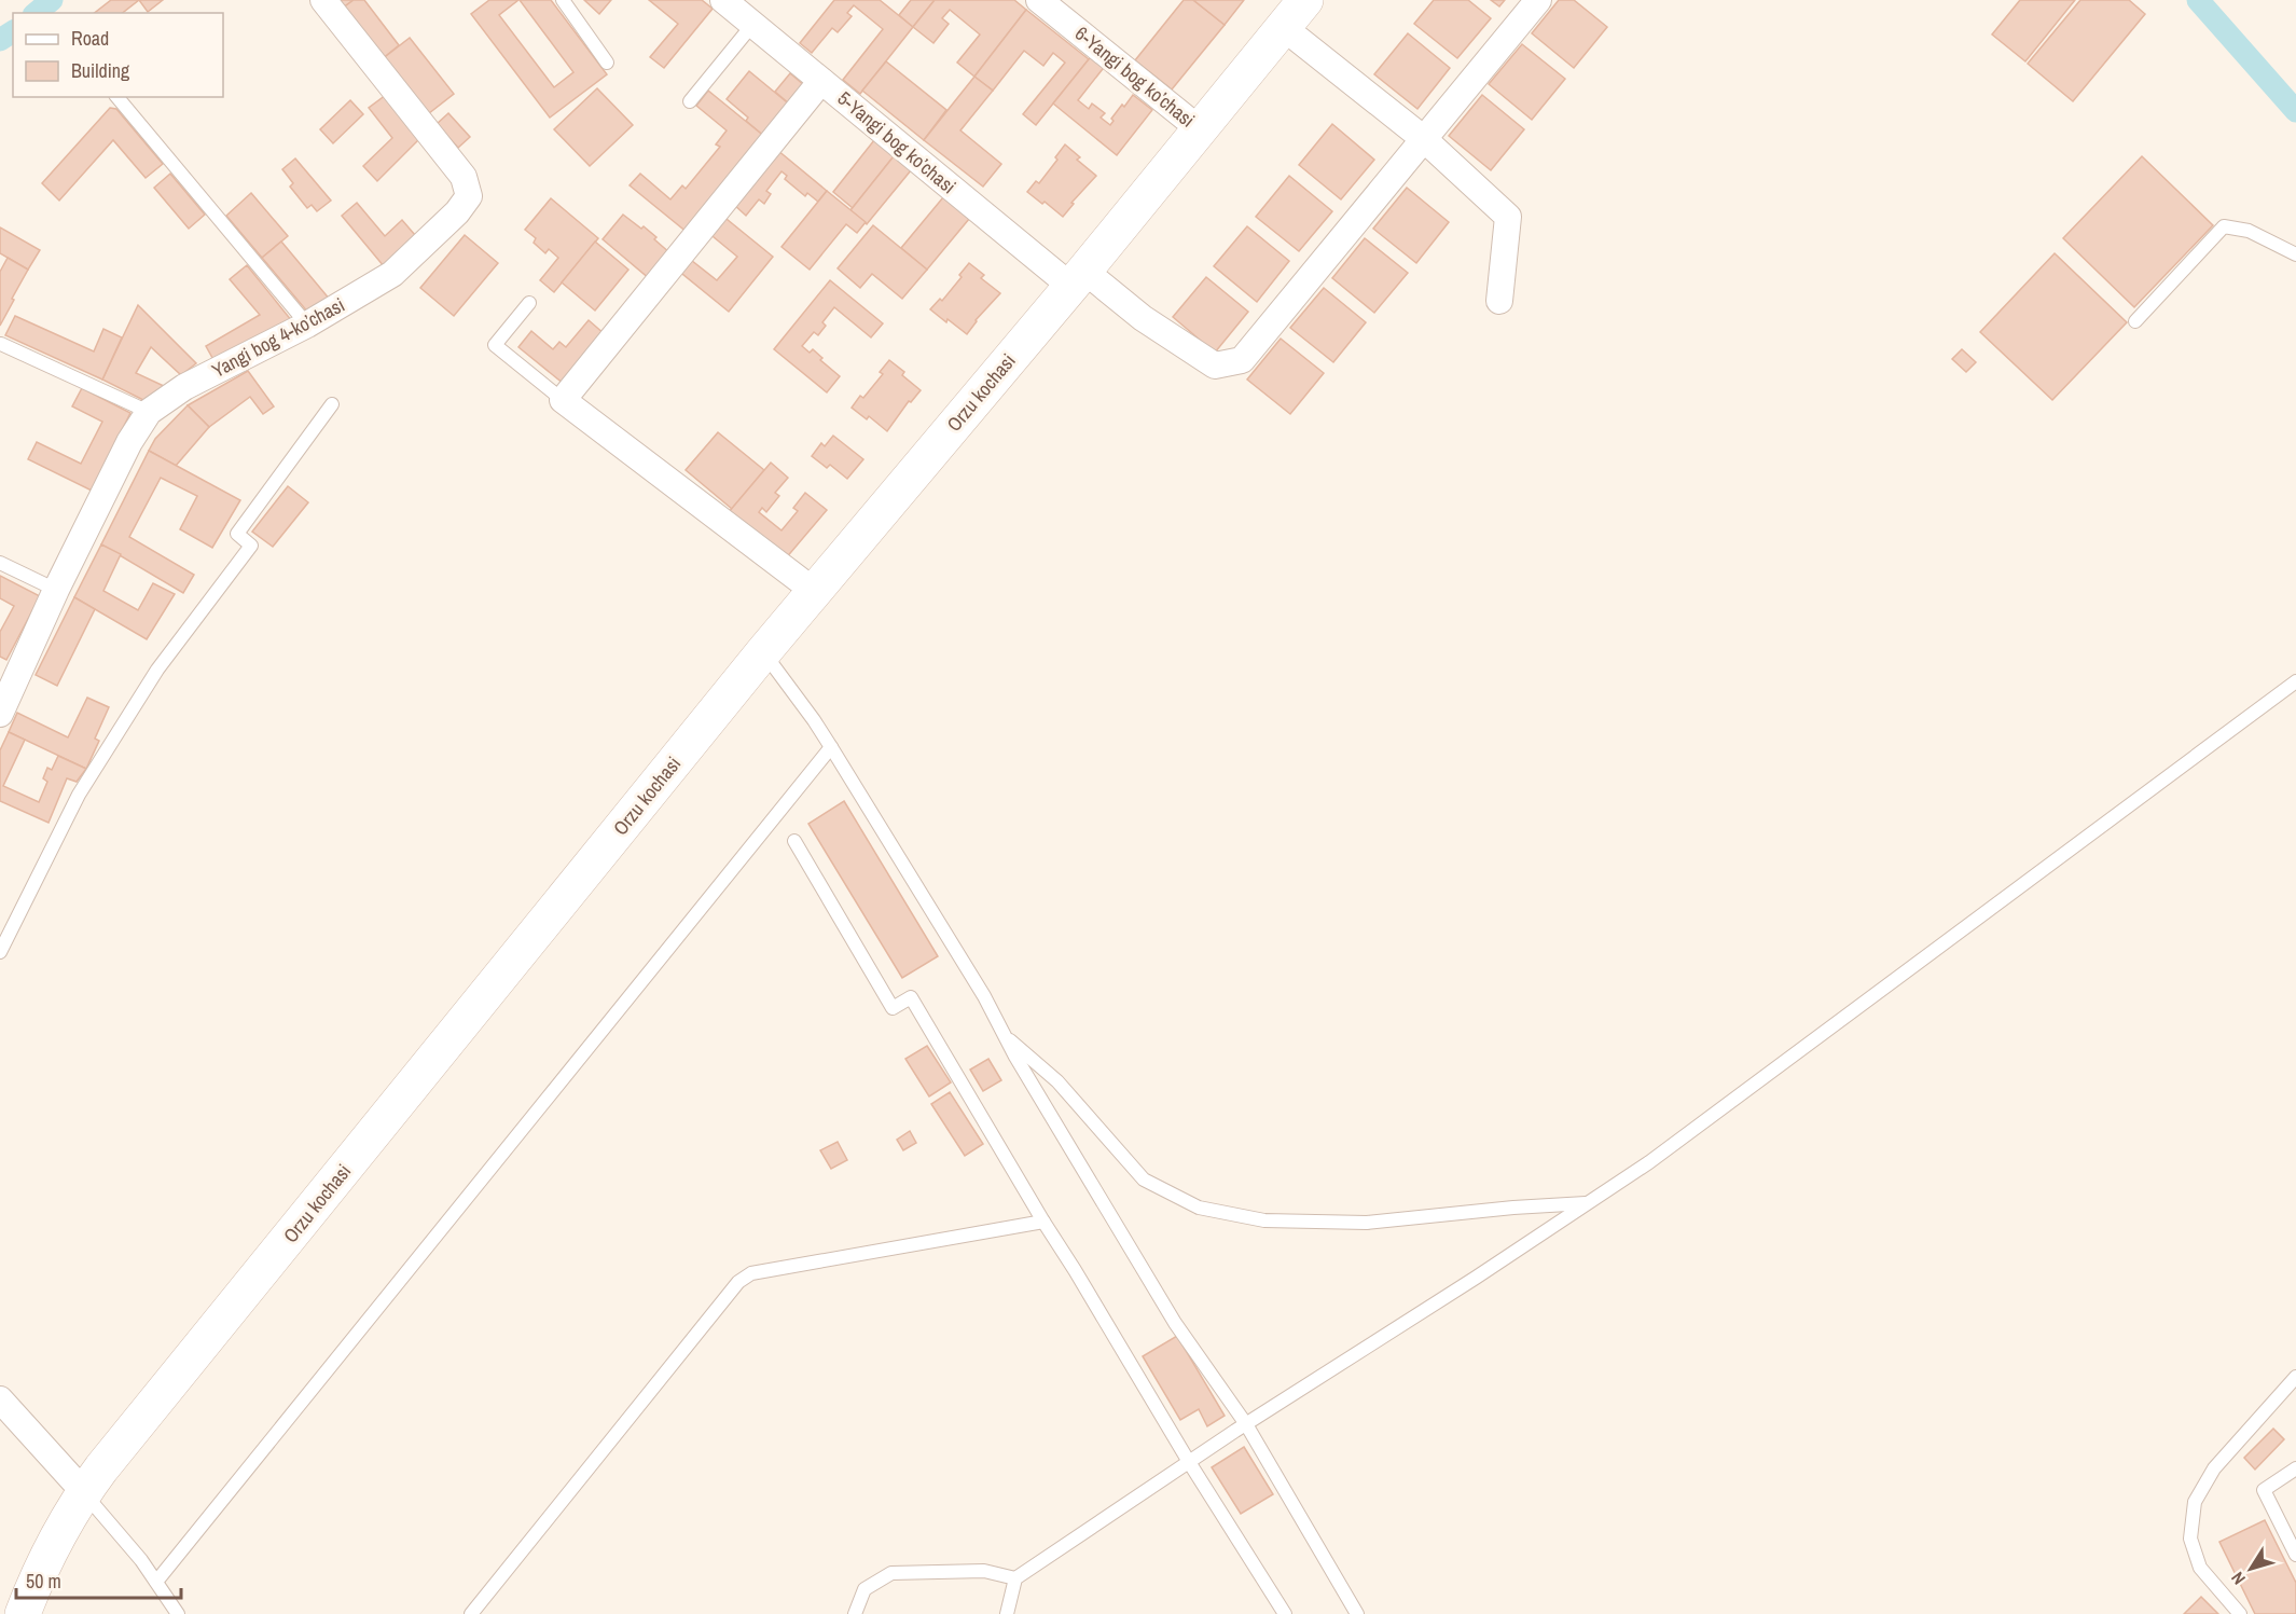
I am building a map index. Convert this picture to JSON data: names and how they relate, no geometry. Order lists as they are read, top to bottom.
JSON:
{
  "streets": {
    "main road": ["Orzu kochasi"],
    "street": ["6-Yangi bog koʼchasi", "5-Yangi bog koʼchasi", "Yangi bog 4-koʼchasi"]
  },
  "crossings": [
    ["6-Yangi bog koʼchasi", "Orzu kochasi"],
    ["5-Yangi bog koʼchasi", "Orzu kochasi"]
  ],
  "legend": ["Road", "Building"],
  "scale_bar": "50 m",
  "north": "bottom left"
}
